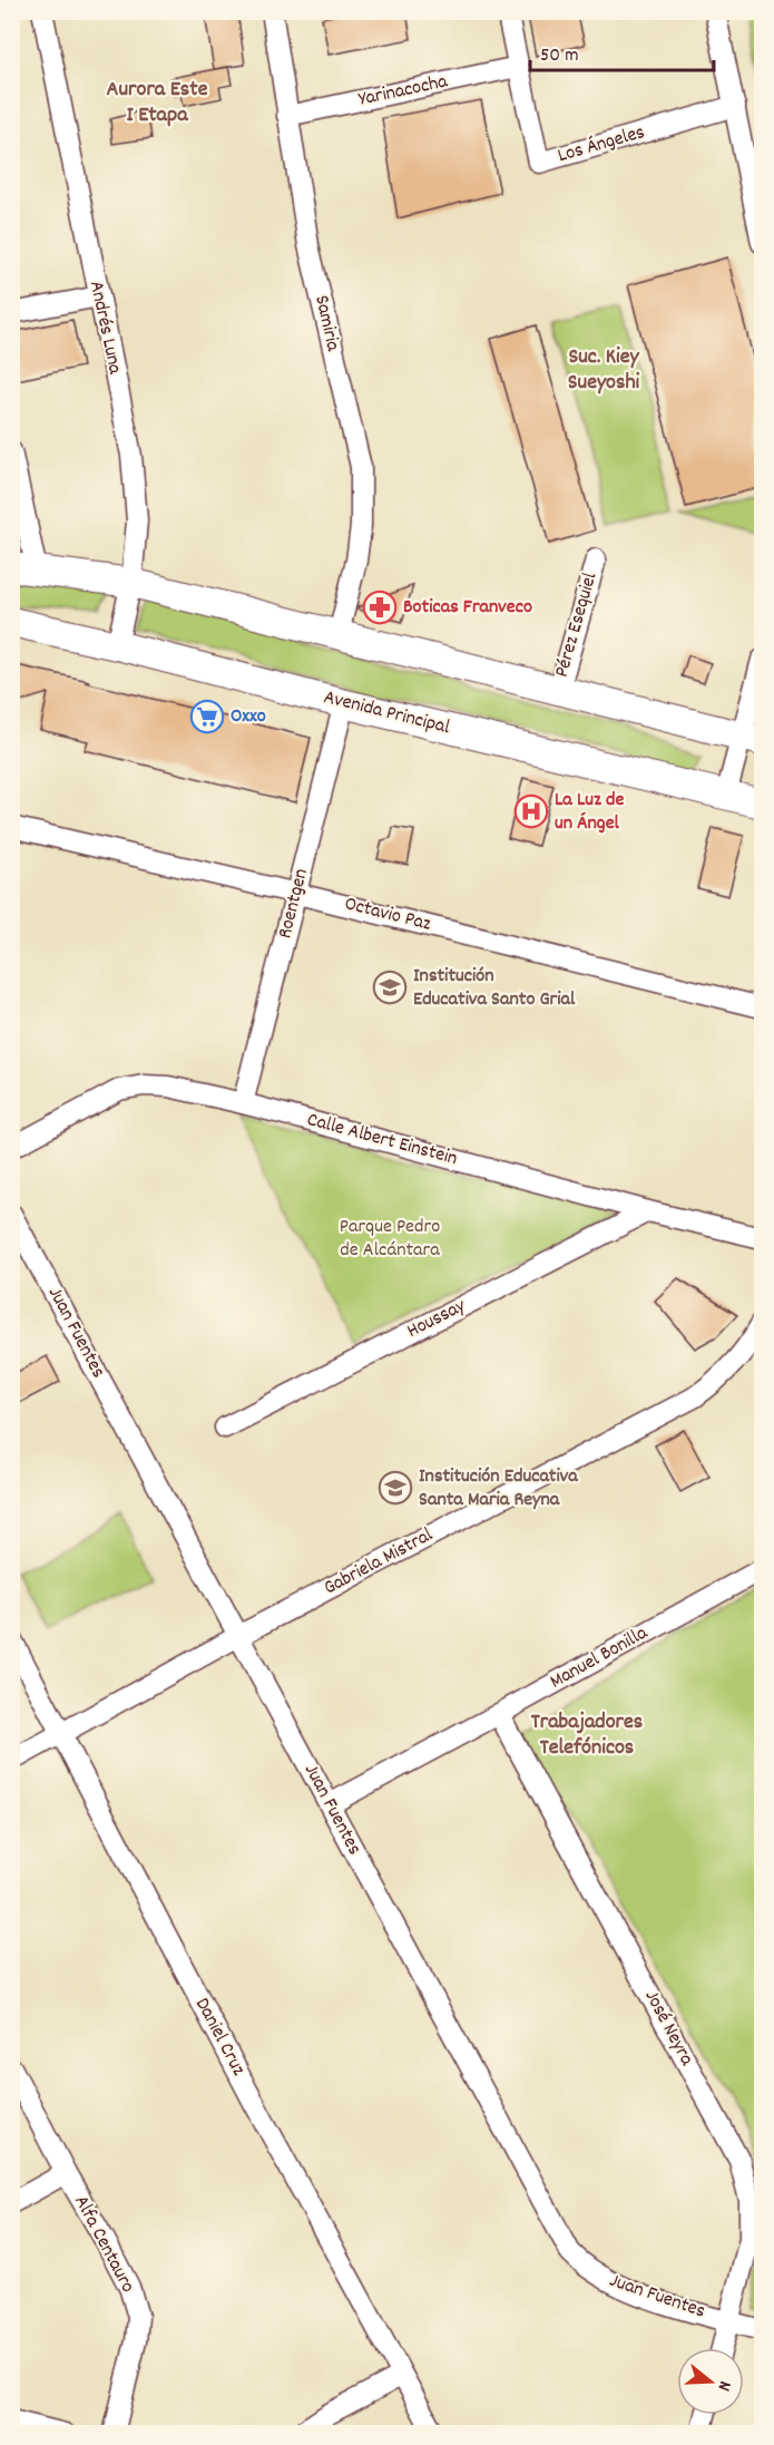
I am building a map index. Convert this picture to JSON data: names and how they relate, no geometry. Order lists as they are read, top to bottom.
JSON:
{
  "streets": {
    "main road": ["Avenida Principal"],
    "street": [
      "Yarinacocha",
      "Los Ángeles",
      "Samiria",
      "Andrés Luna",
      "Pérez Esequiel",
      "Roentgen",
      "Octavio Paz",
      "Calle Albert Einstein",
      "Houssay",
      "Juan Fuentes",
      "Gabriela Mistral",
      "Manuel Bonilla",
      "José Neyra",
      "Daniel Cruz",
      "Alfa Centauro"
    ]
  },
  "crossings": [
    ["Yarinacocha", "Los Ángeles"],
    ["Yarinacocha", "Samiria"],
    ["Andrés Luna", "Avenida Principal"],
    ["Avenida Principal", "Roentgen"],
    ["Roentgen", "Octavio Paz"],
    ["Roentgen", "Calle Albert Einstein"],
    ["Calle Albert Einstein", "Houssay"],
    ["Juan Fuentes", "Gabriela Mistral"],
    ["Juan Fuentes", "Manuel Bonilla"],
    ["Juan Fuentes", "José Neyra"],
    ["Gabriela Mistral", "Daniel Cruz"],
    ["Manuel Bonilla", "José Neyra"]
  ],
  "districts": ["Aurora Este I Etapa", "Suc. Kiey Sueyoshi", "Trabajadores Telefónicos"],
  "parks": ["Parque Pedro de Alcántara"],
  "places": {
    "pharmacy": ["Boticas Franveco"],
    "supermarket": ["Oxxo"],
    "hospital": ["La Luz de un Ángel"],
    "school or university": ["Institución Educativa Santo Grial", "Institución Educativa Santa Maria Reyna"]
  },
  "scale_bar": "50 m",
  "north": "right"
}
